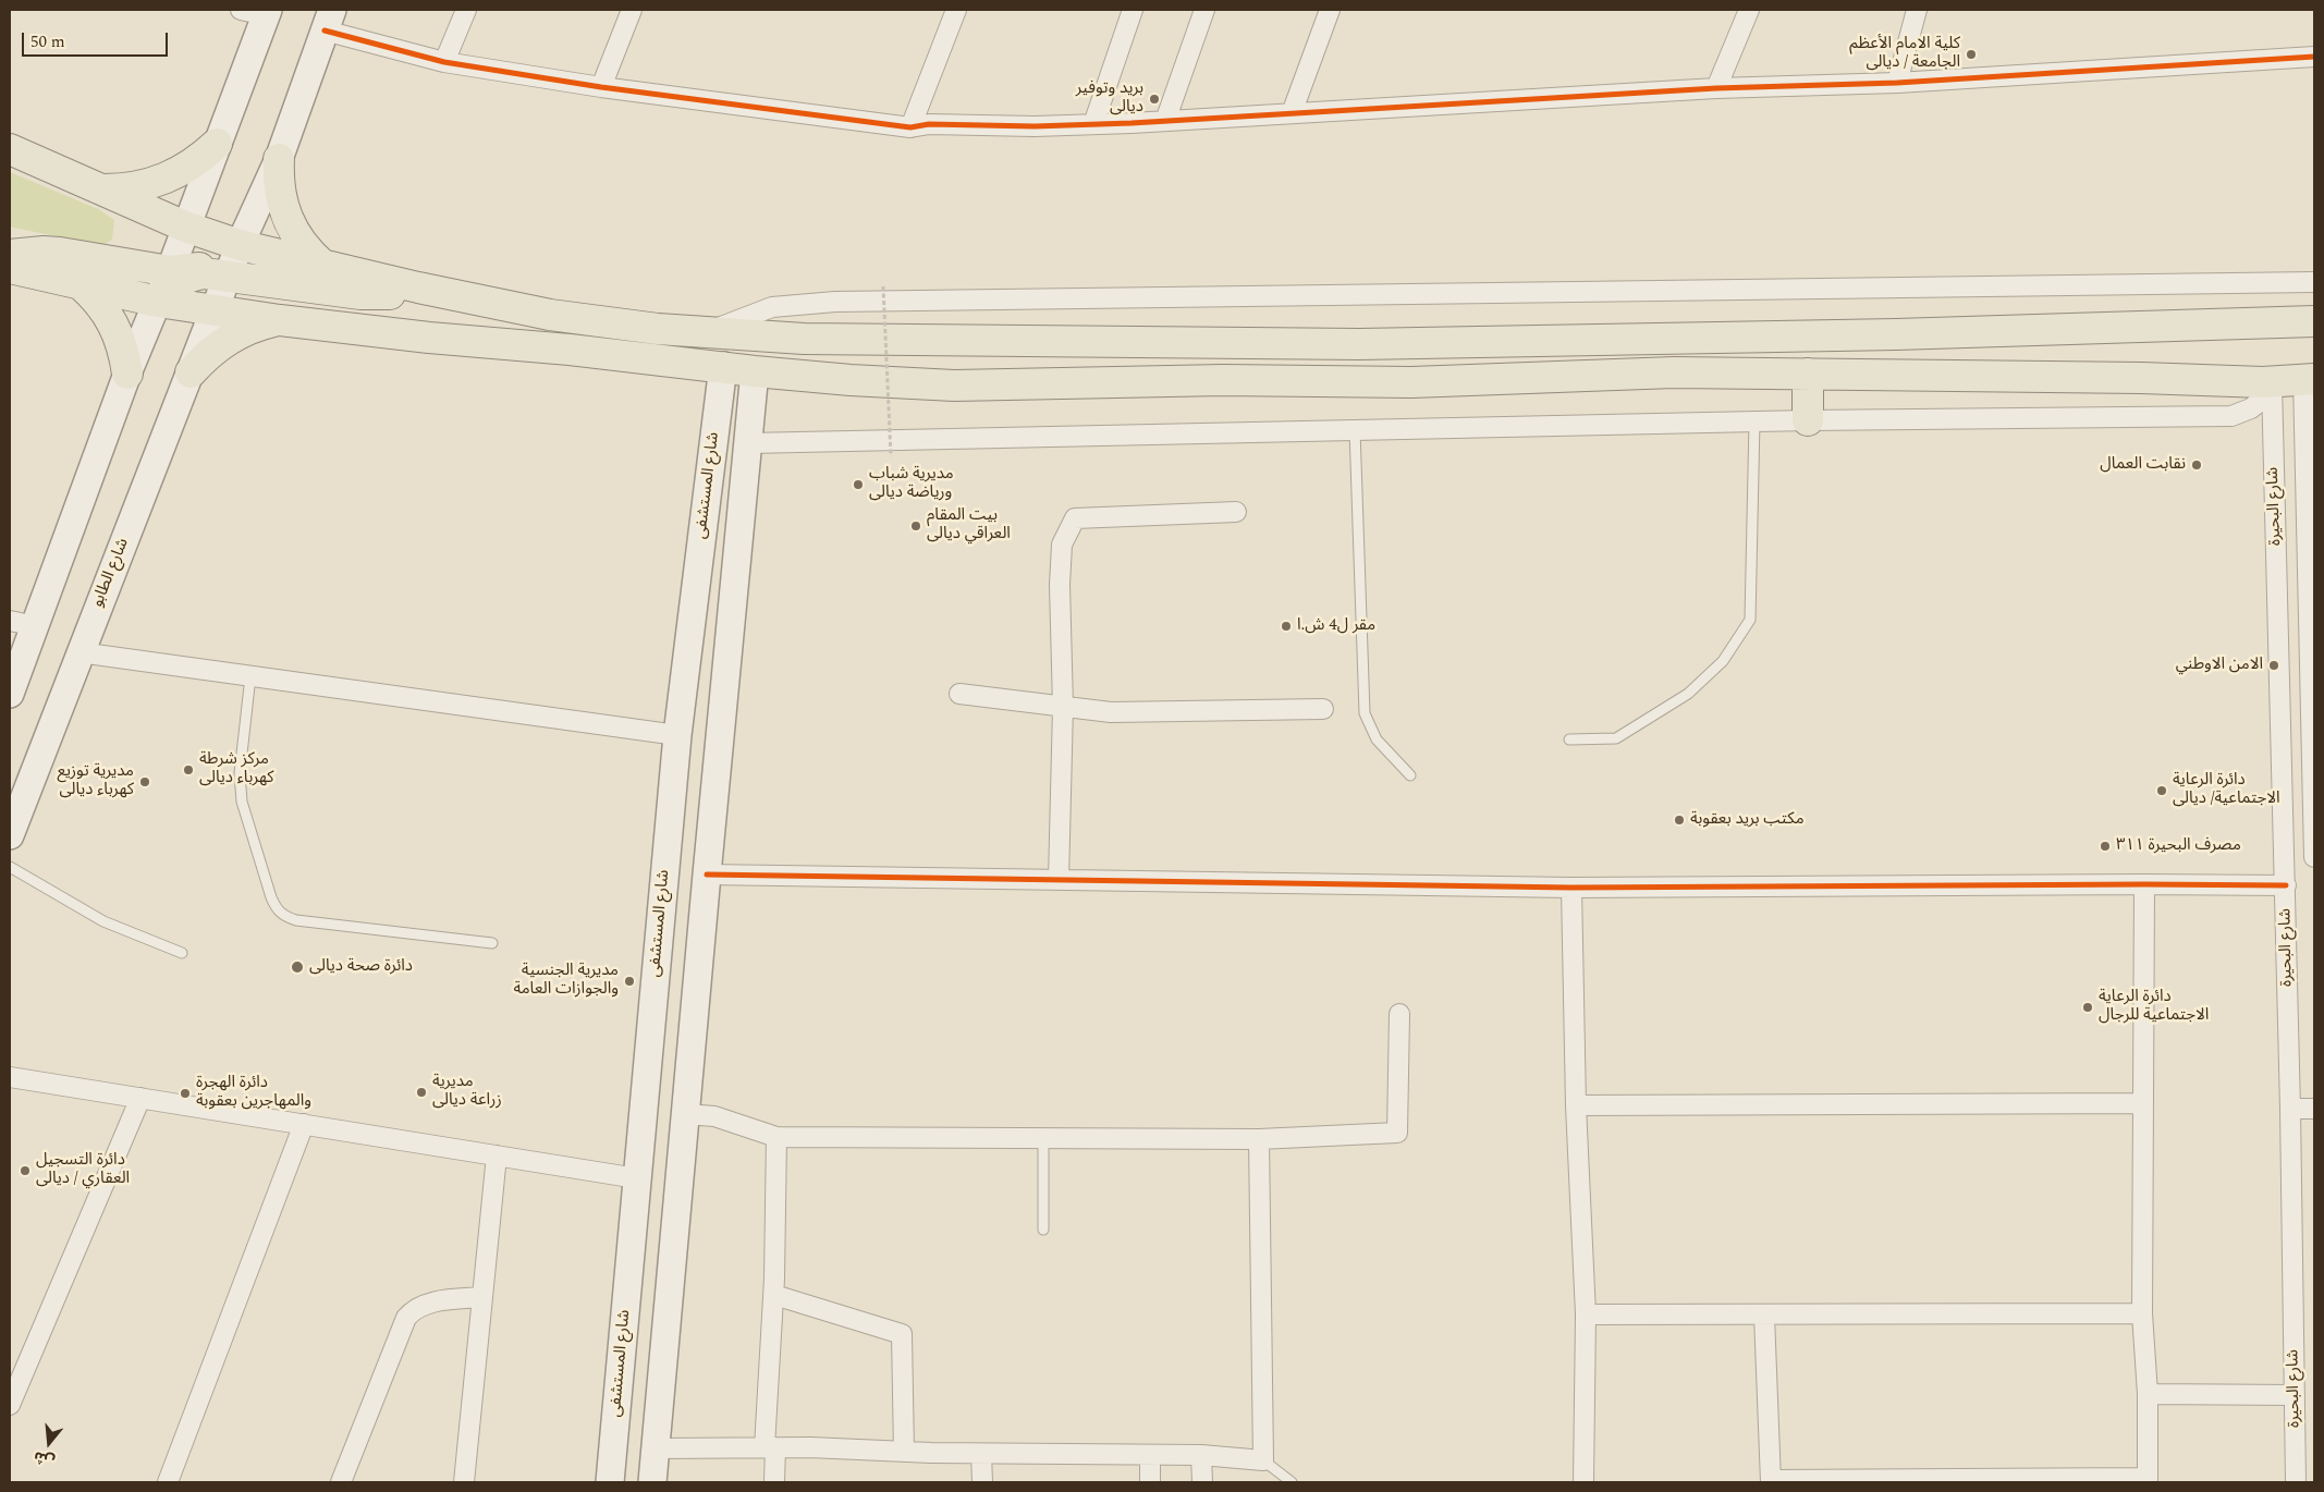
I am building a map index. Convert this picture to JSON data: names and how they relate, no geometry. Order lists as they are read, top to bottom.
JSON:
{
  "streets": {
    "street": ["شارع المستشفى", "شارع البحيرة", "شارع الطابو"]
  },
  "places": [
    "كلية الامام الأعظم الجامعة / ديالى",
    "بريد وتوفير ديالى",
    "نقابت العمال",
    "مديرية شباب ورياضة ديالى",
    "بيت المقام العراقي ديالى",
    "مقر ل4 ش.ا",
    "الامن الاوطني",
    "مركز شرطة كهرباء ديالى",
    "مديرية توزيع كهرباء ديالى",
    "دائرة الرعاية الاجتماعية/ ديالى",
    "مكتب بريد بعقوبة",
    "مصرف البحيرة ٣١١",
    "دائرة صحة ديالى",
    "مديرية الجنسية والجوازات العامة",
    "دائرة الرعاية الاجتماعية للرجال",
    "مديرية زراعة ديالى",
    "دائرة الهجرة والمهاجرين بعقوبة",
    "دائرة التسجيل العقاري / ديالى"
  ],
  "scale_bar": "50 m",
  "north": "bottom"
}
